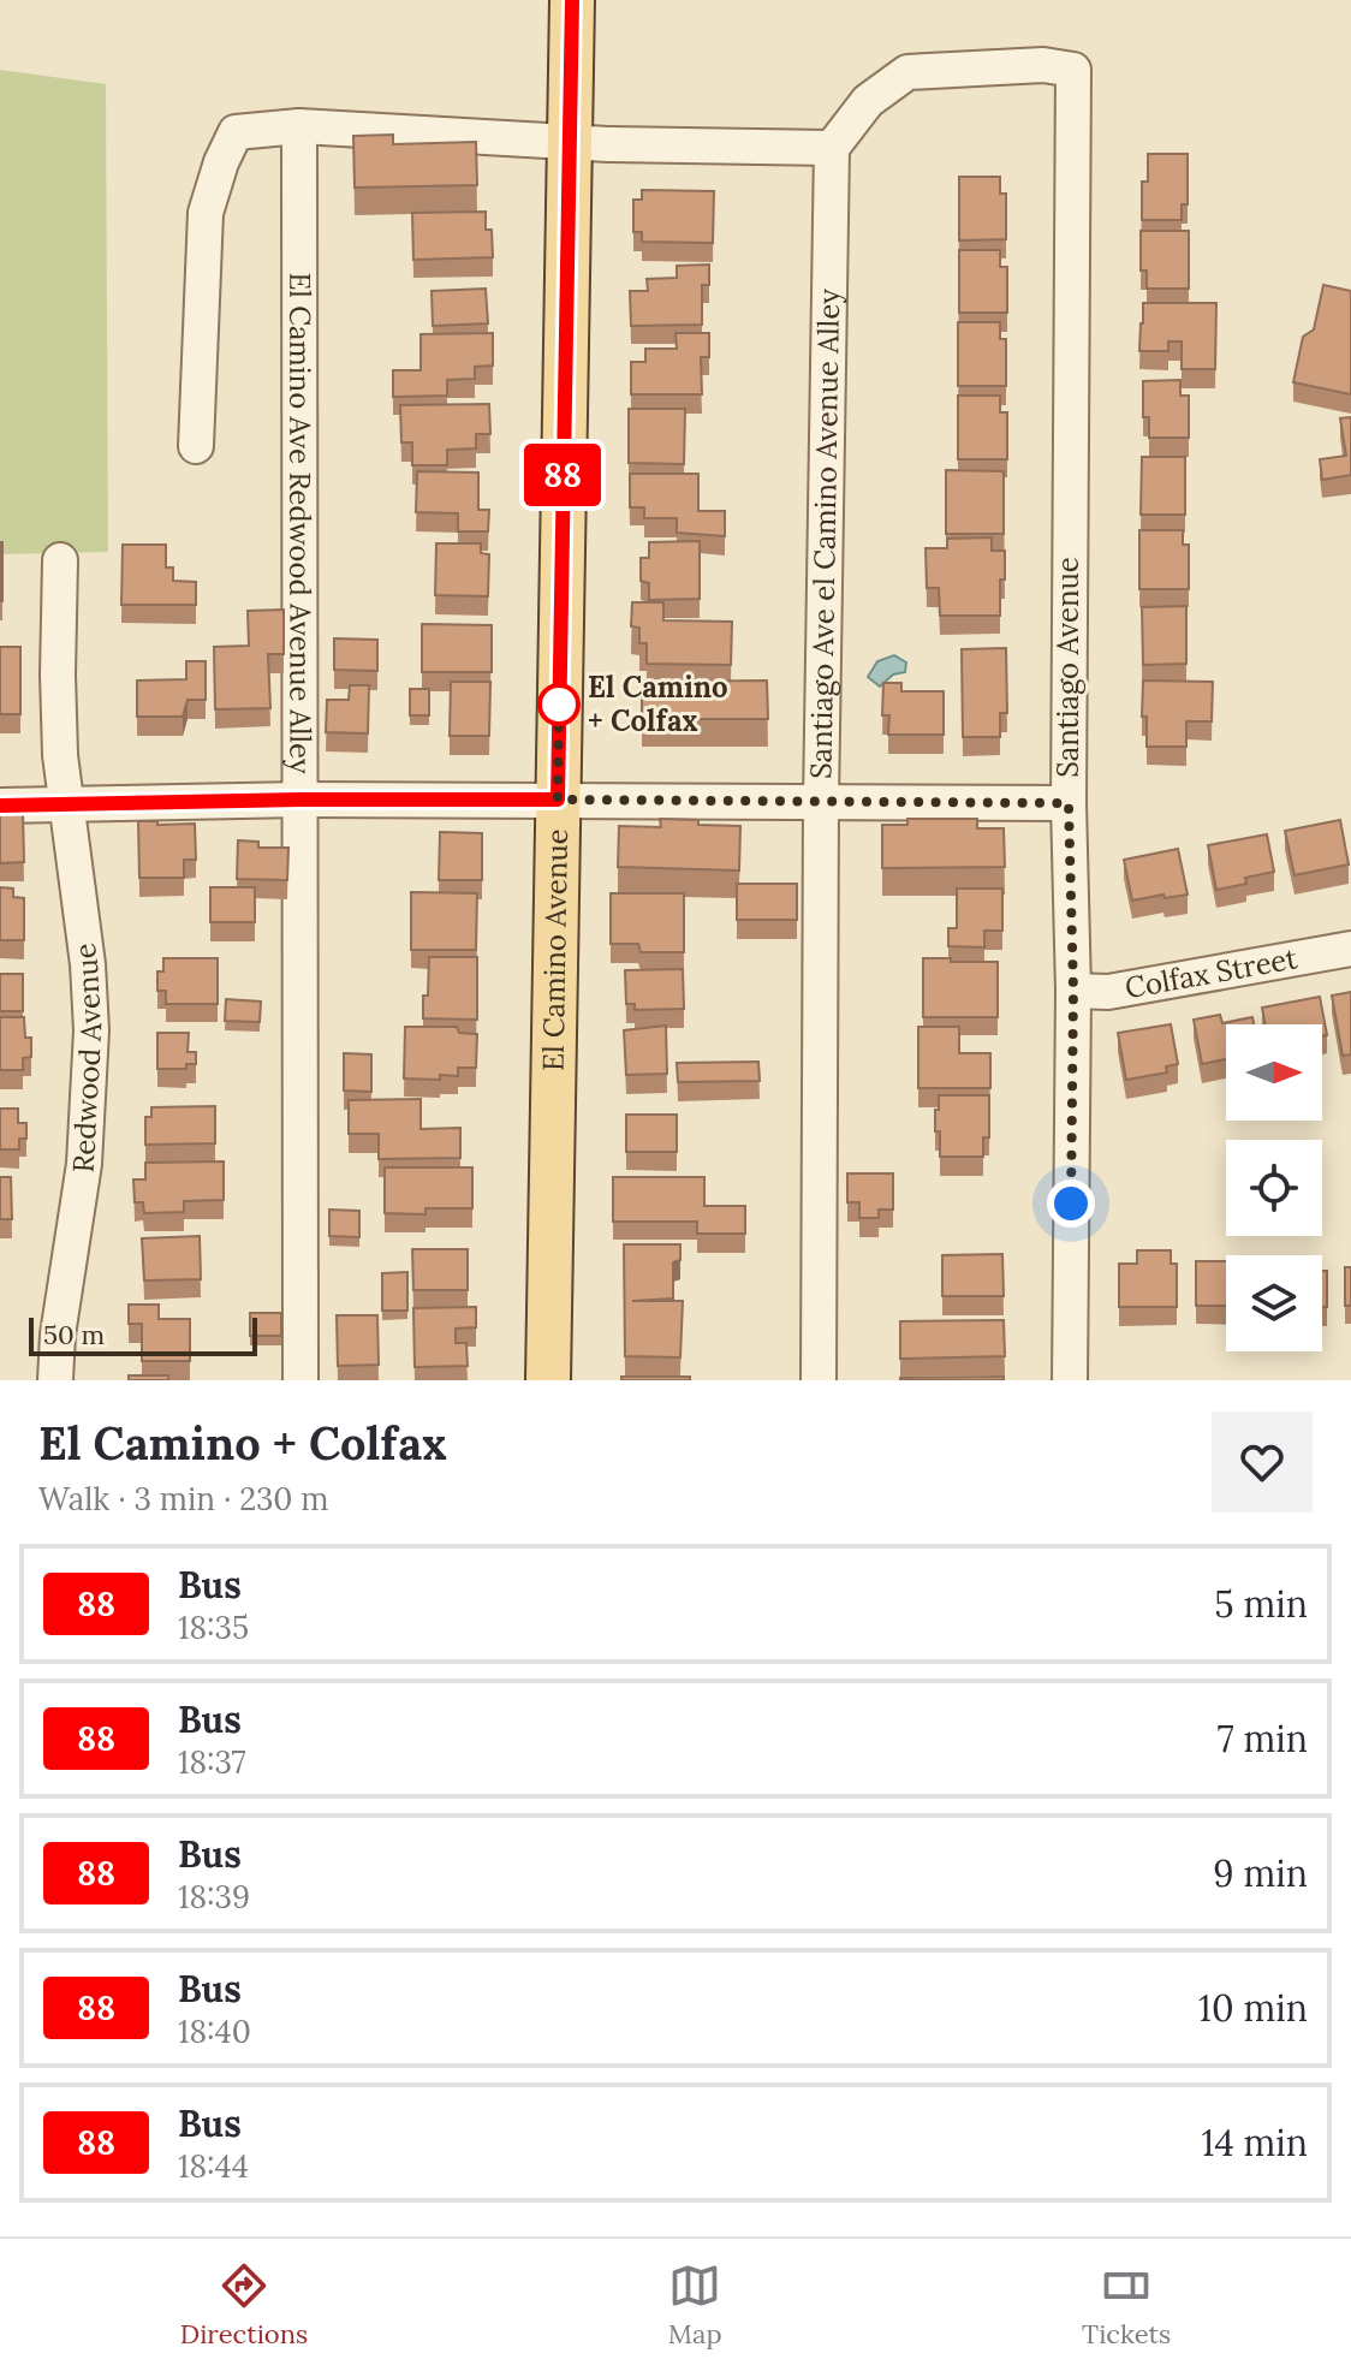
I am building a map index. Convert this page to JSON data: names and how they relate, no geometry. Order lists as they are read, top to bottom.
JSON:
{
  "streets": {
    "main road": ["El Camino Avenue"],
    "street": [
      "El Camino Ave Redwood Avenue Alley",
      "Santiago Ave el Camino Avenue Alley",
      "Santiago Avenue",
      "Colfax Street",
      "Redwood Avenue"
    ]
  },
  "crossings": [
    ["Santiago Ave el Camino Avenue Alley", "Santiago Avenue"],
    ["Santiago Avenue", "Colfax Street"]
  ],
  "places": ["El Camino + Colfax"],
  "lines": ["bus line 88"],
  "scale_bar": "50 m",
  "north": "right",
  "page": {
    "on_map": "88",
    "scale": "50 m",
    "heading": ["El Camino + Colfax", "Walk · 3 min · 230 m"],
    "list": [
      {
        "mark": "88",
        "name": "Bus",
        "note": "18:35",
        "value": "5 min"
      },
      {
        "mark": "88",
        "name": "Bus",
        "note": "18:37",
        "value": "7 min"
      },
      {
        "mark": "88",
        "name": "Bus",
        "note": "18:39",
        "value": "9 min"
      },
      {
        "mark": "88",
        "name": "Bus",
        "note": "18:40",
        "value": "10 min"
      },
      {
        "mark": "88",
        "name": "Bus",
        "note": "18:44",
        "value": "14 min"
      }
    ],
    "tabs": ["Directions", "Map", "Tickets"]
  }
}
